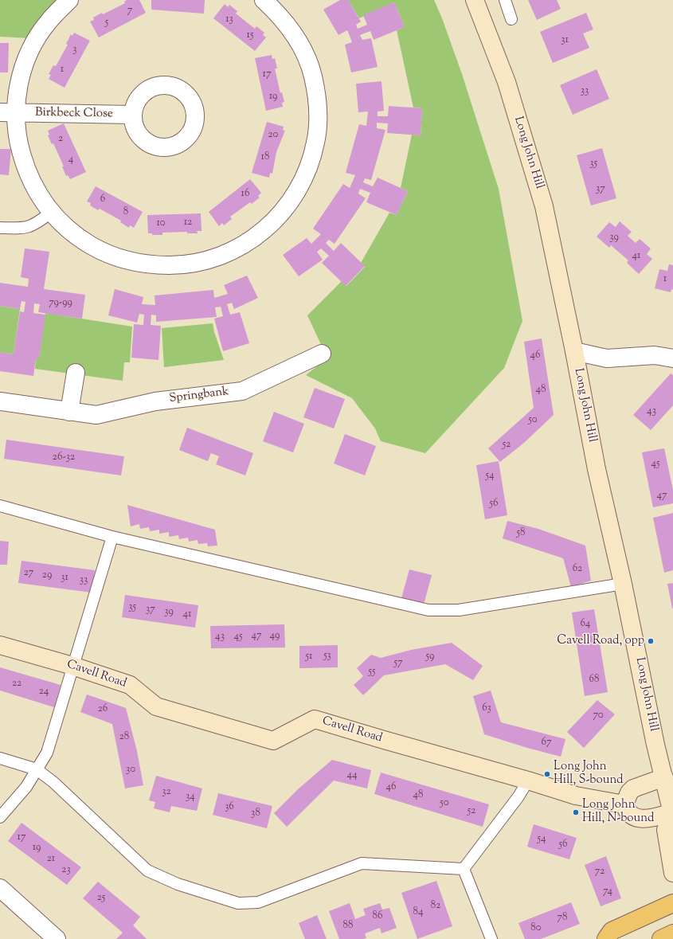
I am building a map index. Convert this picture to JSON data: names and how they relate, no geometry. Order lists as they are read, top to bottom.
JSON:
{
  "streets": {
    "street": [
      "Birkbeck Close",
      "Long John Hill",
      "Springbank",
      "Cavell Road"
    ]
  },
  "places": ["Cavell Road, opp", "Long John Hill, S-bound", "Long John Hill, N-bound"],
  "house_numbers": [
    "7",
    "13",
    "5",
    "15",
    "31",
    "3",
    "1",
    "17",
    "33",
    "19",
    "20",
    "2",
    "18",
    "4",
    "35",
    "37",
    "16",
    "6",
    "8",
    "12",
    "10",
    "39",
    "41",
    "1",
    "79-99",
    "46",
    "48",
    "43",
    "50",
    "52",
    "26-32",
    "45",
    "54",
    "47",
    "56",
    "58",
    "62",
    "27",
    "29",
    "31",
    "33",
    "35",
    "37",
    "39",
    "41",
    "64",
    "47",
    "49",
    "43",
    "45",
    "53",
    "51",
    "59",
    "57",
    "55",
    "68",
    "22",
    "24",
    "63",
    "26",
    "70",
    "28",
    "67",
    "30",
    "44",
    "46",
    "32",
    "48",
    "34",
    "50",
    "36",
    "52",
    "38",
    "17",
    "54",
    "56",
    "19",
    "21",
    "23",
    "72",
    "74",
    "25",
    "82",
    "84",
    "86",
    "78",
    "88",
    "80"
  ]
}
